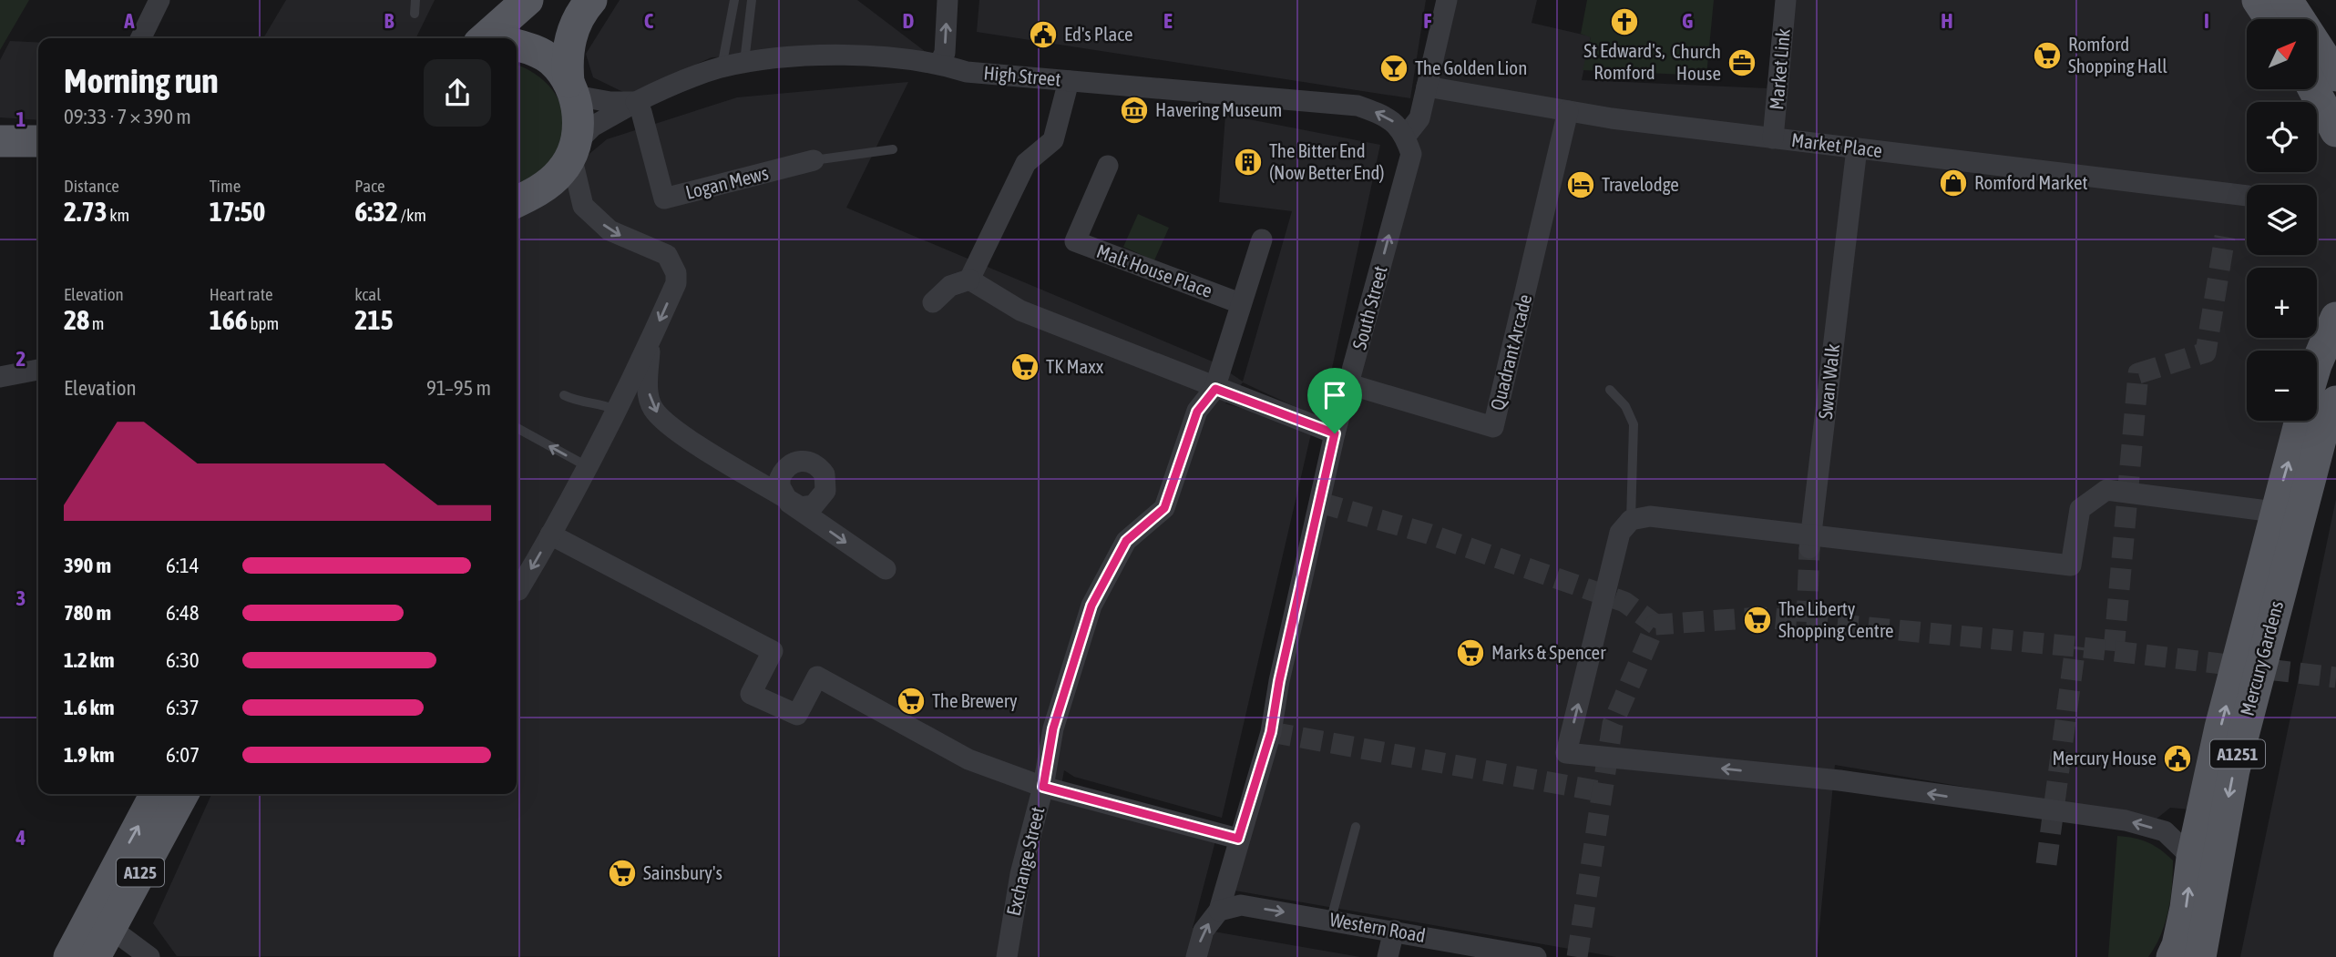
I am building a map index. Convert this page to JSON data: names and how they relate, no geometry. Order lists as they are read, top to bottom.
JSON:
{
  "streets": {
    "main road": ["Mercury Gardens", "A1251", "A125"],
    "street": [
      "Market Link",
      "High Street",
      "Market Place",
      "Logan Mews",
      "Malt House Place",
      "South Street",
      "Quadrant Arcade",
      "Swan Walk",
      "Exchange Street",
      "Western Road"
    ]
  },
  "crossings": [
    ["Market Link", "Market Place"],
    ["High Street", "Logan Mews"],
    ["High Street", "South Street"],
    ["Market Place", "Quadrant Arcade"],
    ["Market Place", "Swan Walk"],
    ["Malt House Place", "Exchange Street"],
    ["South Street", "Quadrant Arcade"],
    ["South Street", "Western Road"]
  ],
  "one_way": ["High Street", "South Street"],
  "places": {
    "church": ["St Edward's, Romford"],
    "public building": ["Ed's Place", "Mercury House"],
    "supermarket": [
      "Romford Shopping Hall",
      "TK Maxx",
      "The Liberty Shopping Centre",
      "Marks & Spencer",
      "The Brewery",
      "Sainsbury's"
    ],
    "office": ["Church House"],
    "bar": ["The Golden Lion"],
    "museum": ["Havering Museum"],
    "building": ["The Bitter End (Now Better End)"],
    "shop": ["Romford Market"],
    "hotel": ["Travelodge"]
  },
  "north": "top right",
  "page": {
    "map_buttons": ["+", "−"],
    "heading": ["Morning run", "09:33 · 7 × 390 m"],
    "stats": [
      ["Distance", "2.73 km"],
      ["Time", "17:50"],
      ["Pace", "6:32 /km"],
      ["Elevation", "28 m"],
      ["Heart rate", "166 bpm"],
      ["kcal", "215"]
    ],
    "chart": ["Elevation", "91–95 m"],
    "list": [
      {
        "name": "390 m",
        "note": "6:14"
      },
      {
        "name": "780 m",
        "note": "6:48"
      },
      {
        "name": "1.2 km",
        "note": "6:30"
      },
      {
        "name": "1.6 km",
        "note": "6:37"
      },
      {
        "name": "1.9 km",
        "note": "6:07"
      }
    ]
  },
  "grid": {
    "columns": [
      "A",
      "B",
      "C",
      "D",
      "E",
      "F",
      "G",
      "H",
      "I"
    ],
    "rows": [
      "1",
      "2",
      "3",
      "4"
    ]
  }
}
